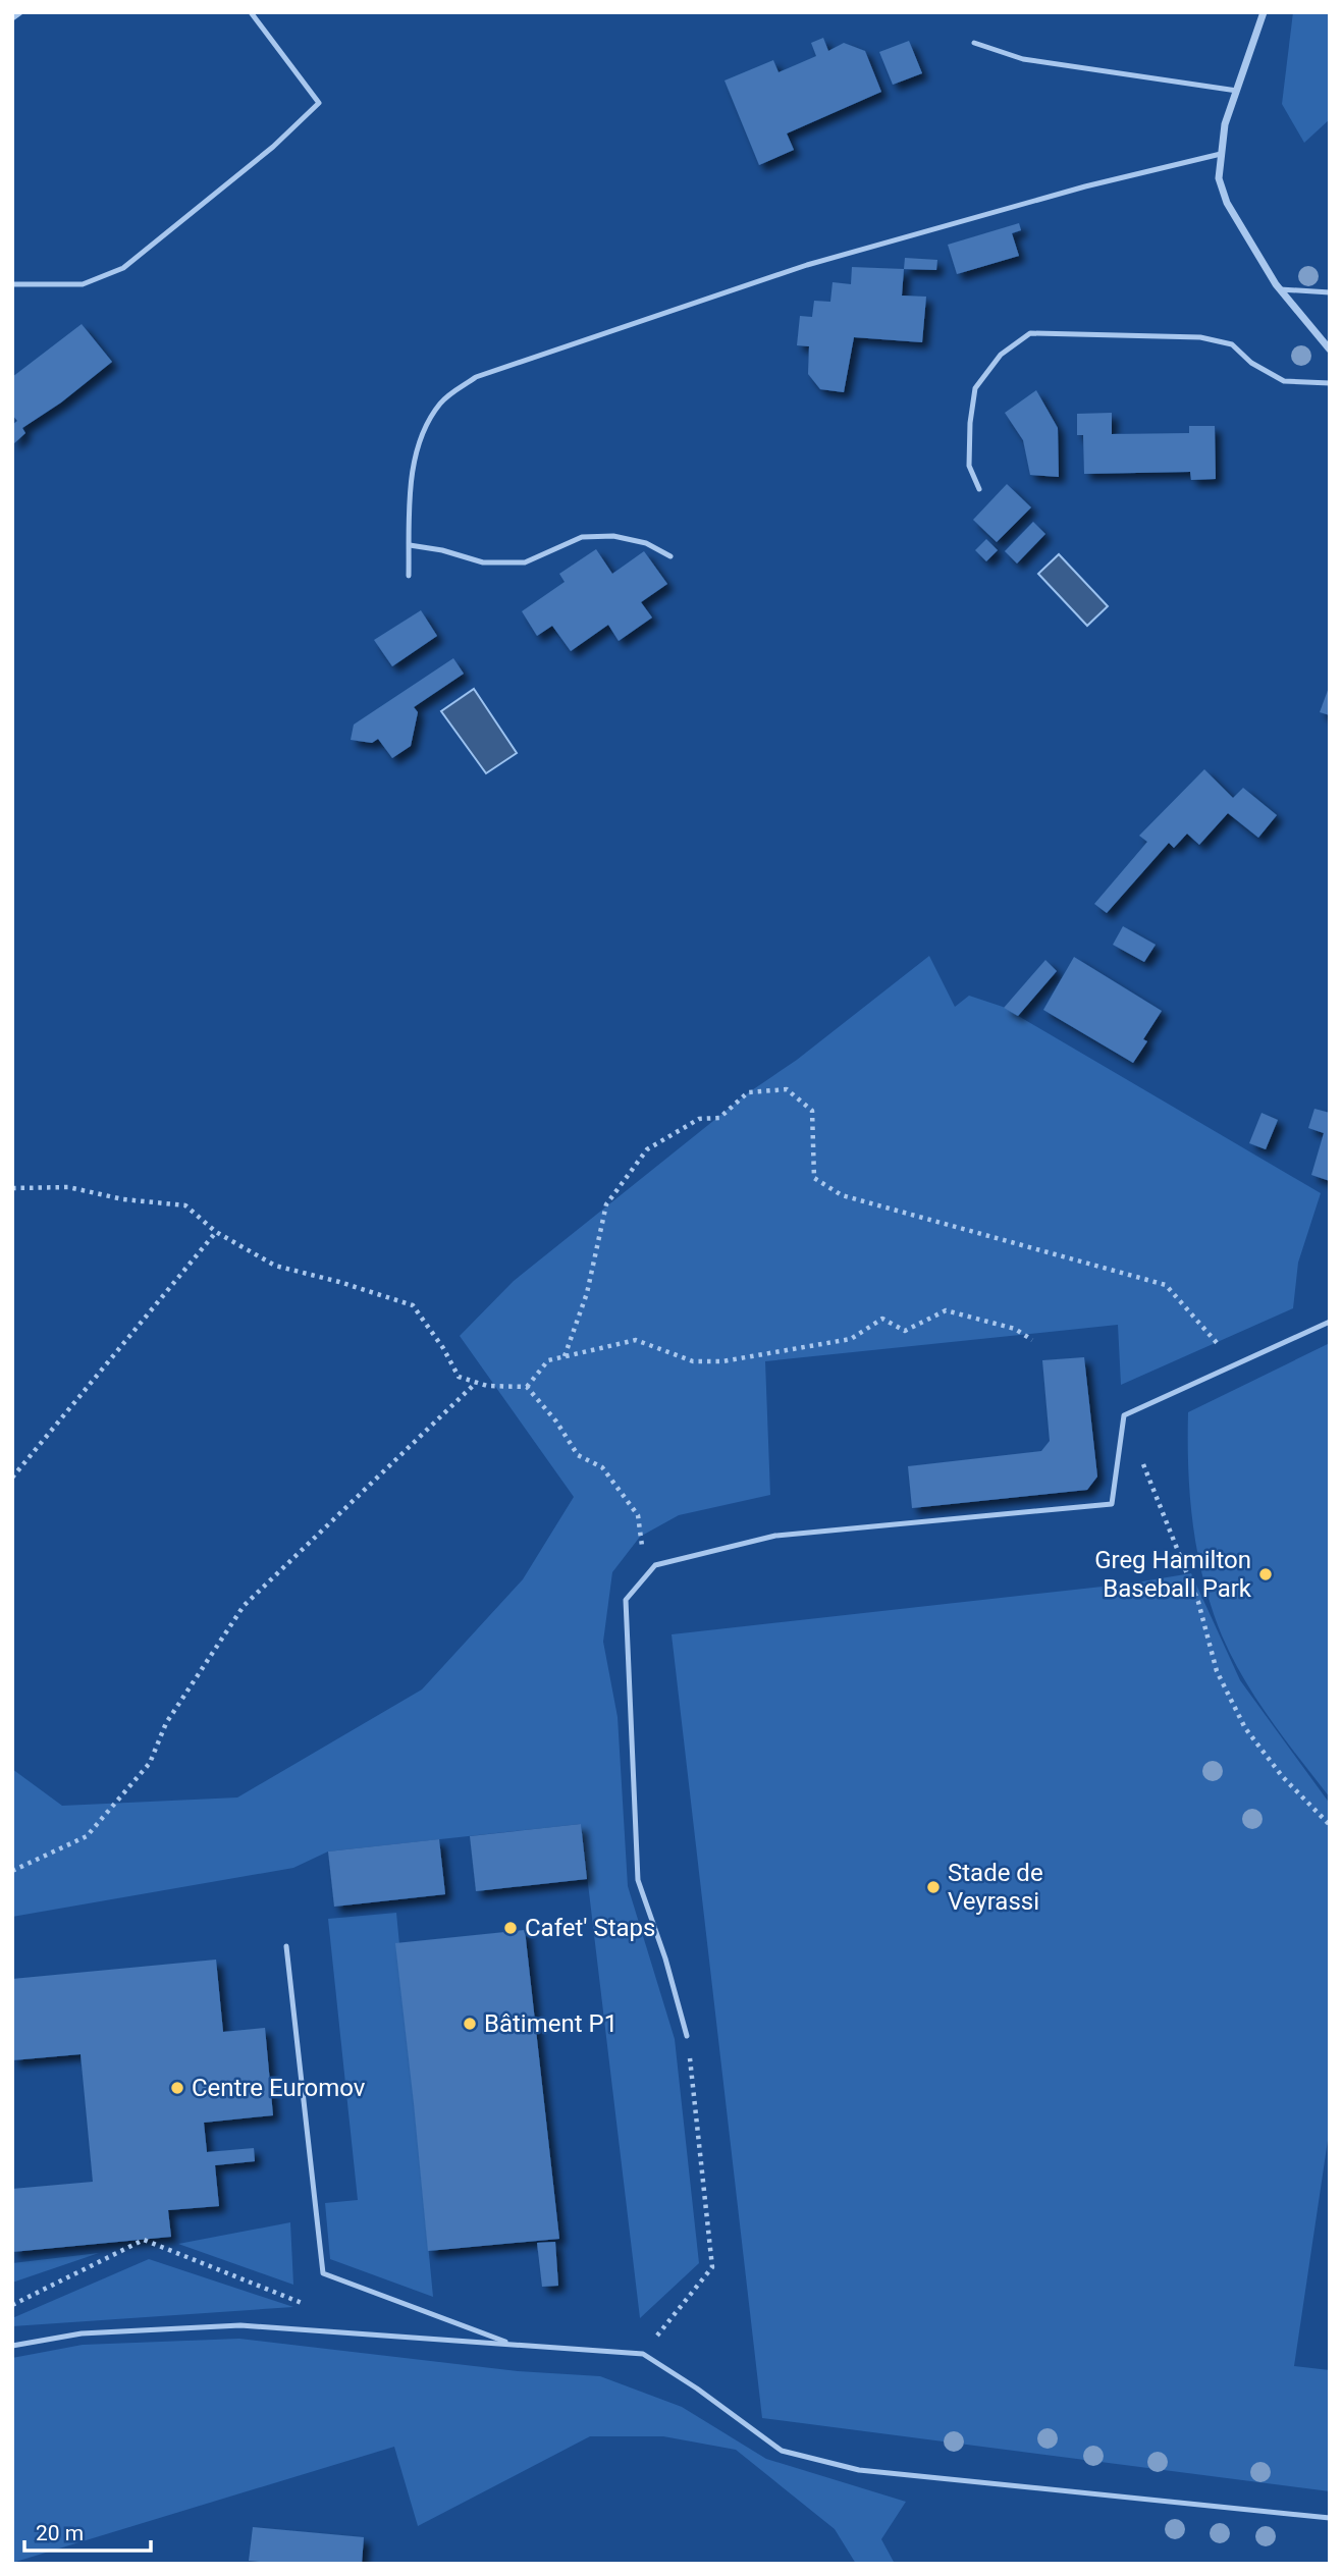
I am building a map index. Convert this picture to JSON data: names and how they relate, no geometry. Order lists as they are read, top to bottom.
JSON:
{
  "places": [
    "Greg Hamilton Baseball Park",
    "Stade de Veyrassi",
    "Cafet' Staps",
    "Bâtiment P1",
    "Centre Euromov"
  ],
  "scale_bar": "20 m"
}
